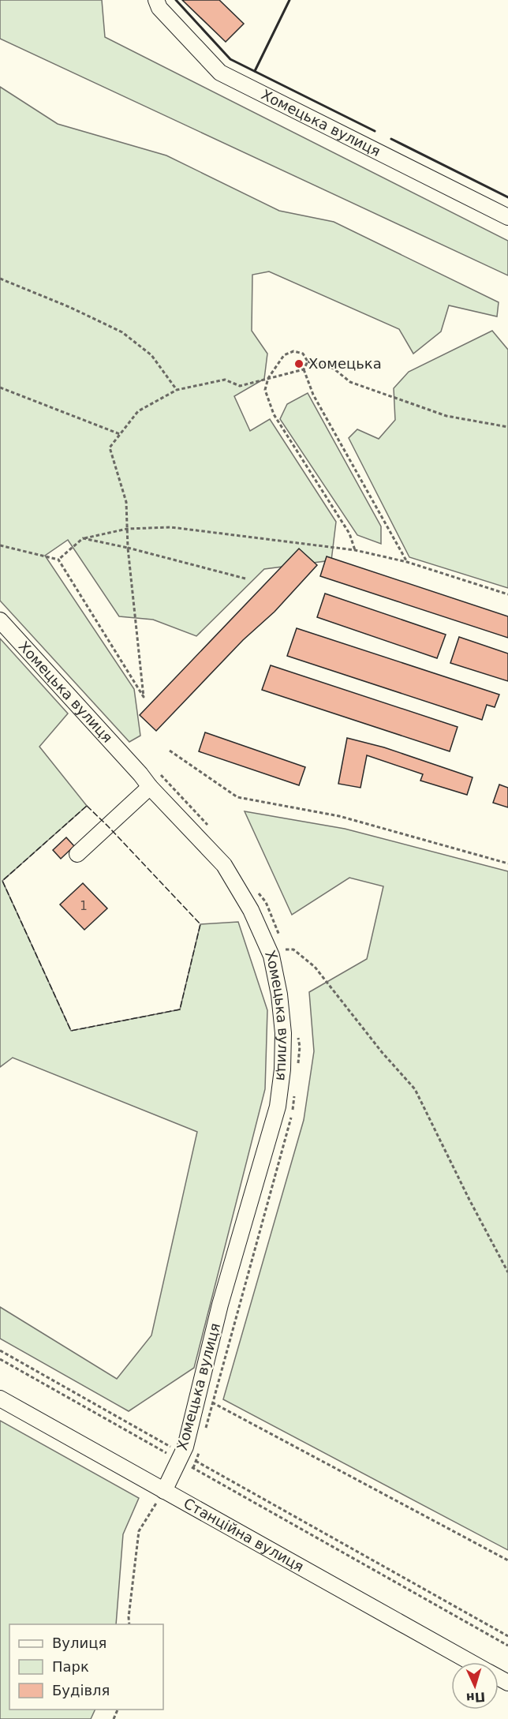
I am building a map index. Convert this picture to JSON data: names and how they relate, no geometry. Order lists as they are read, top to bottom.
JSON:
{
  "streets": {
    "street": ["Хомецька вулиця", "Станційна вулиця"]
  },
  "crossings": [
    ["Хомецька вулиця", "Станційна вулиця"]
  ],
  "places": ["Хомецька"],
  "house_numbers": ["1"],
  "legend": ["Вулиця", "Парк", "Будівля"],
  "north": "bottom"
}
